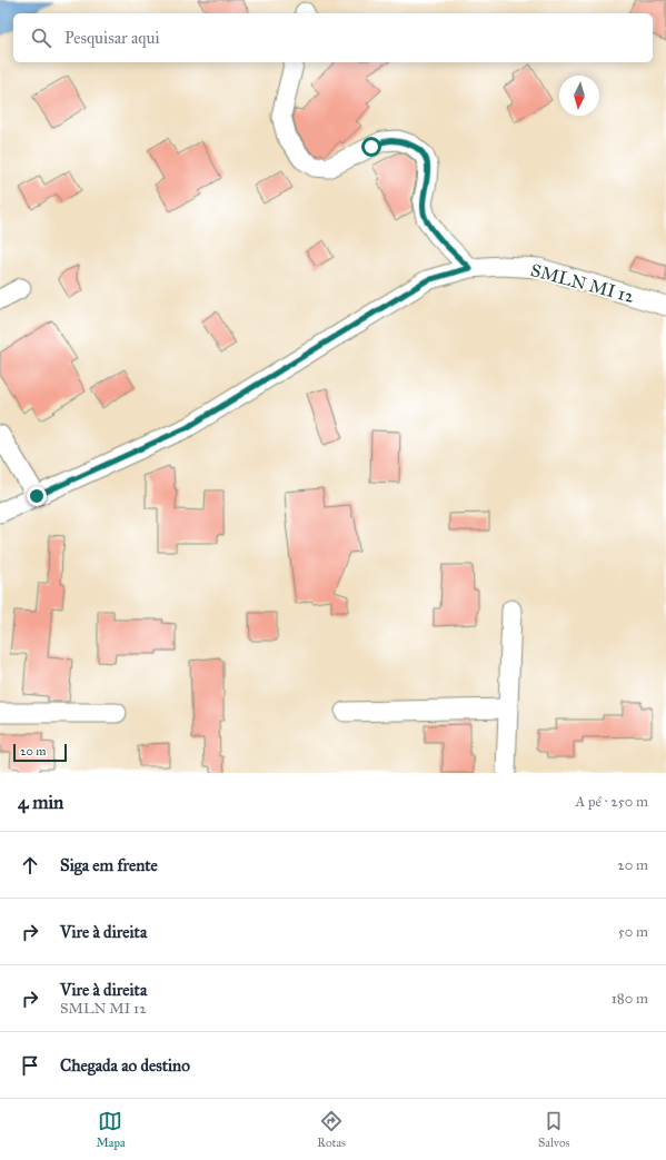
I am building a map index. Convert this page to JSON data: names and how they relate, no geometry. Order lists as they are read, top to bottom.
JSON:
{
  "streets": {
    "street": ["SMLN MI 12"]
  },
  "scale_bar": "20 m",
  "north": "bottom",
  "page": {
    "search": "Pesquisar aqui",
    "scale": "20 m",
    "heading": ["4 min", "A pé · 250 m"],
    "list": [
      ["Siga em frente", "20 m"],
      ["Vire à direita", "50 m"],
      ["Vire à direita", "SMLN MI 12", "180 m"],
      "Chegada ao destino"
    ],
    "nav": ["Mapa", "Rotas", "Salvos"]
  }
}
